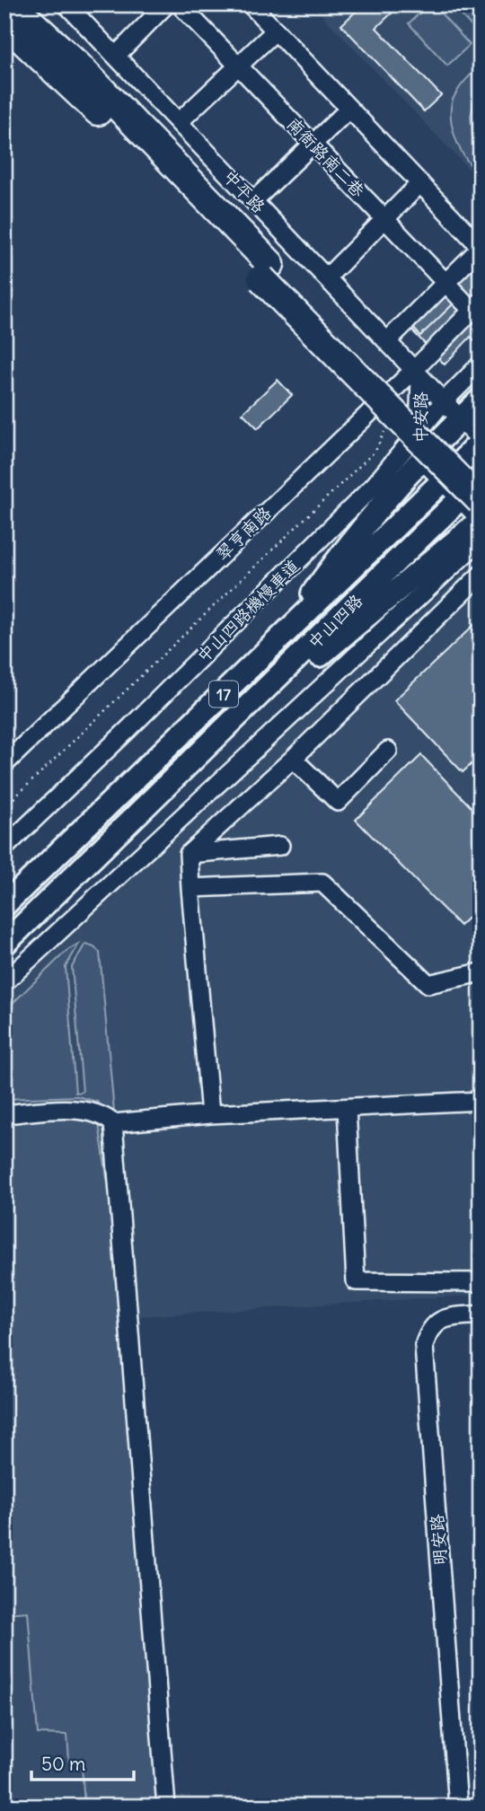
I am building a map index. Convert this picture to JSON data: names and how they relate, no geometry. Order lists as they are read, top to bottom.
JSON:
{
  "streets": {
    "main road": ["中山四路", "17"],
    "street": [
      "南衙路南二巷",
      "中平路",
      "中安路",
      "翠亨南路",
      "中山四路機慢車道",
      "明安路"
    ]
  },
  "crossings": [
    ["南衙路南二巷", "翠亨南路"],
    ["中平路", "中安路"],
    ["中平路", "翠亨南路"],
    ["中安路", "翠亨南路"],
    ["中安路", "中山四路機慢車道"],
    ["中安路", "中山四路"]
  ],
  "scale_bar": "50 m"
}
